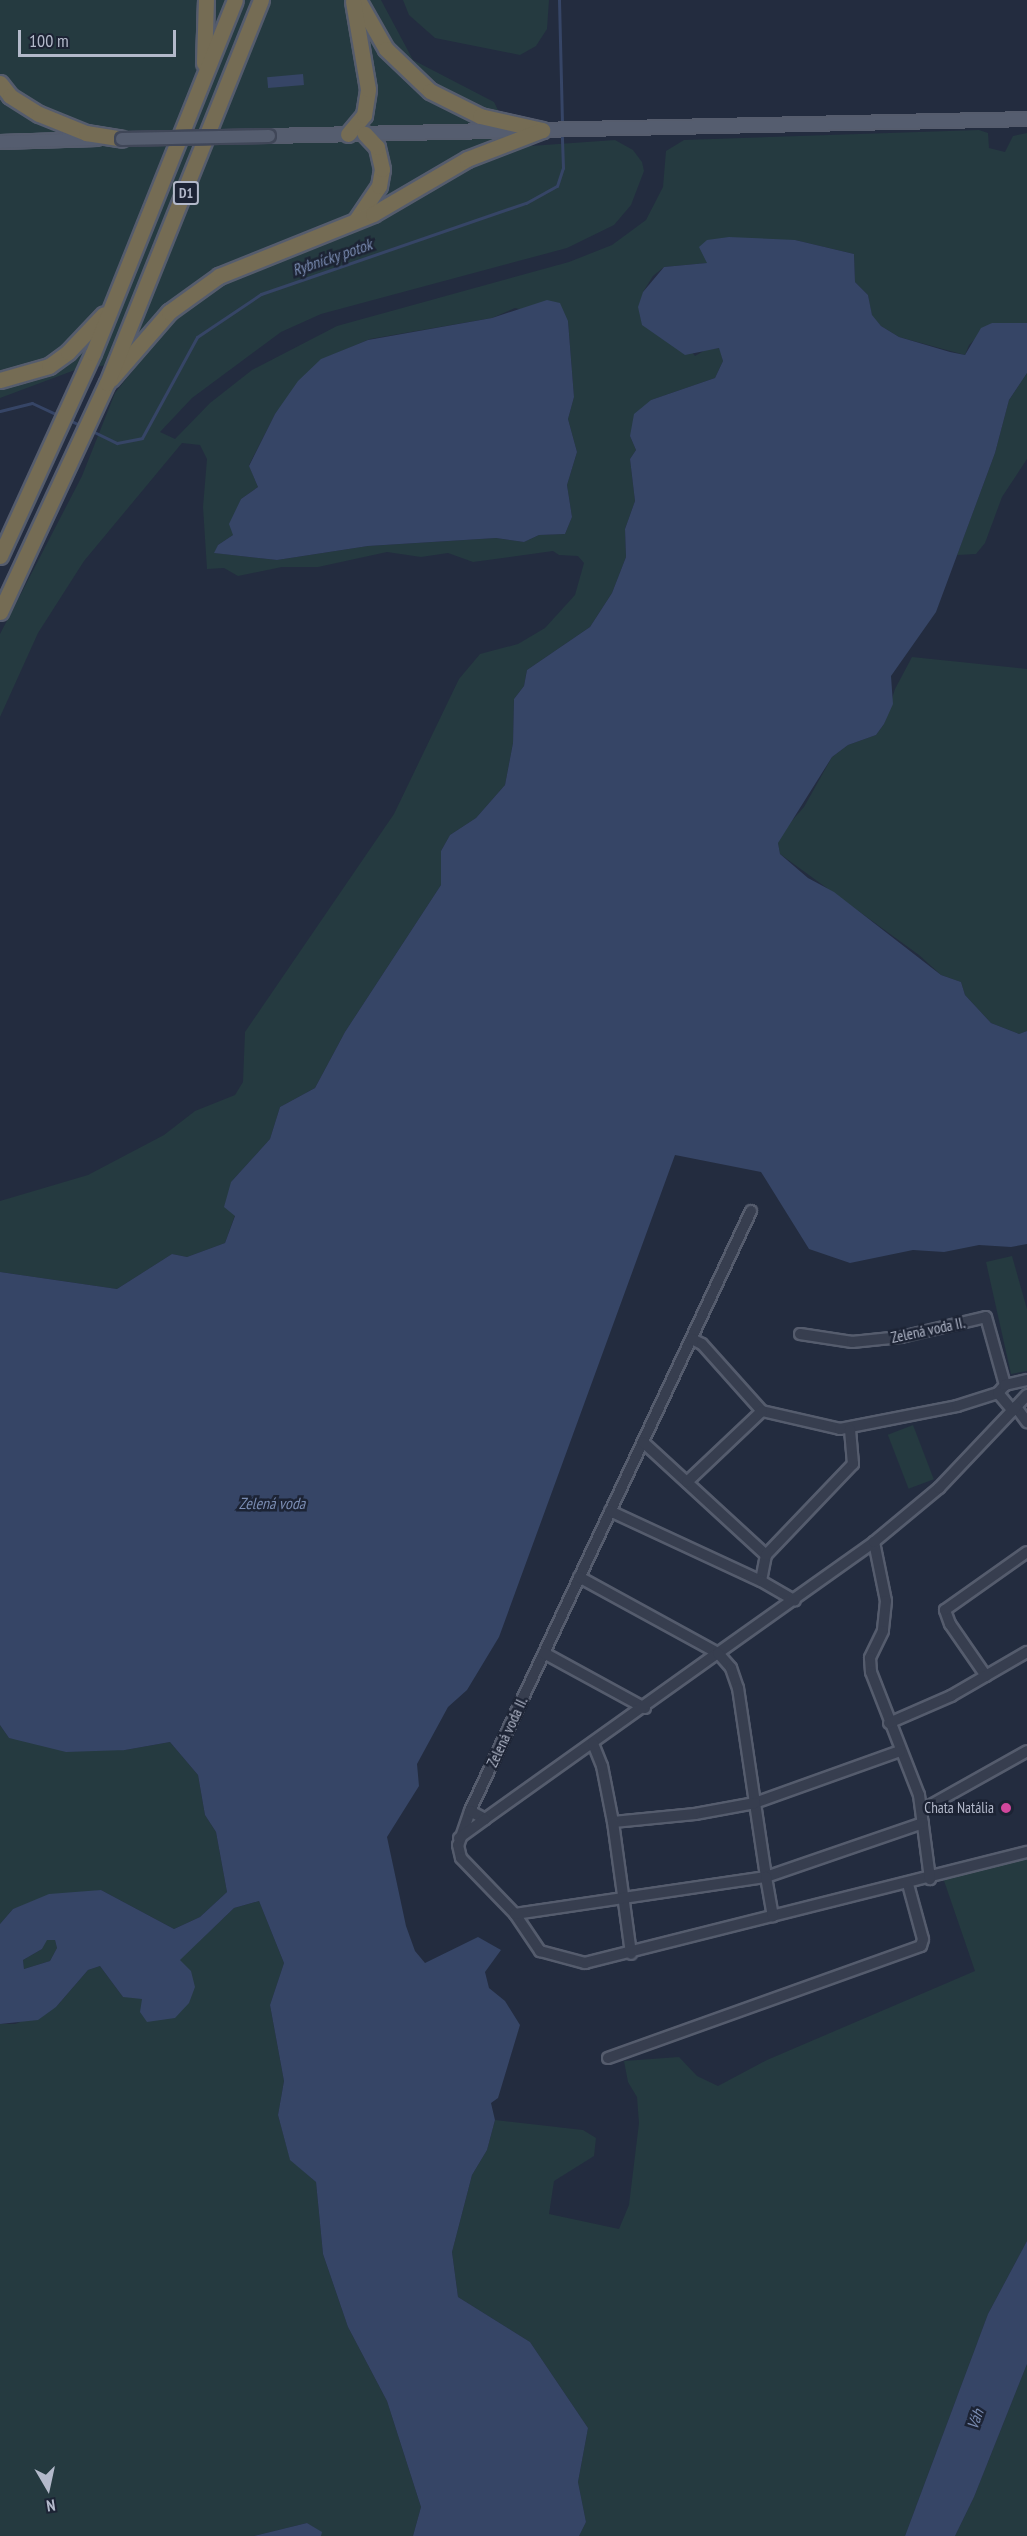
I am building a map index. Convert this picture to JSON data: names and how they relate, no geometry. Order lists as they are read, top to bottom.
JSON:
{
  "streets": {
    "highway": ["D1"],
    "street": ["Zelená voda II."]
  },
  "water": ["Rybnícky potok", "Zelená voda", "Váh"],
  "places": ["Chata Natália"],
  "scale_bar": "100 m",
  "north": "bottom"
}
